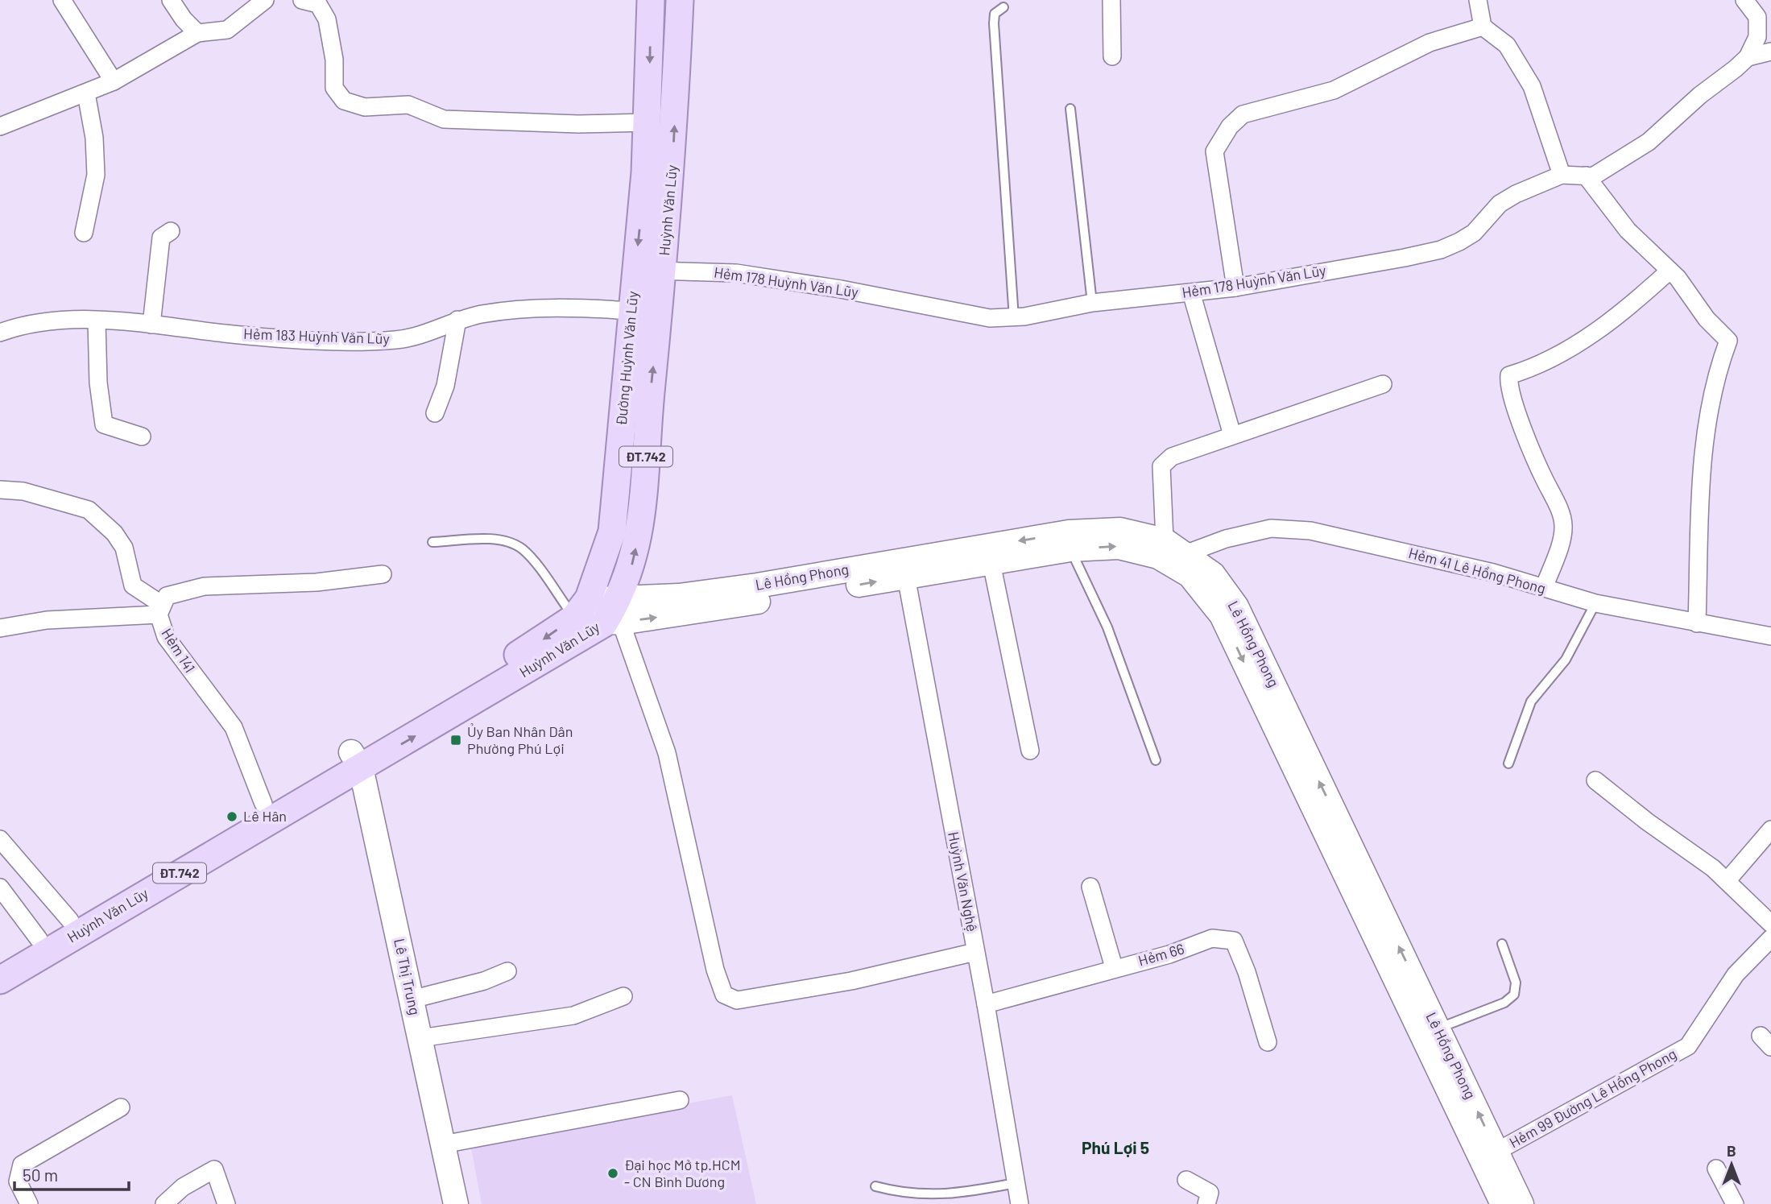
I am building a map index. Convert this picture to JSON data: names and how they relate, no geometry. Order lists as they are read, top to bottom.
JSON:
{
  "streets": {
    "main road": ["Huỳnh Văn Lũy", "Đường Huỳnh Văn Lũy", "ĐT.742"],
    "street": [
      "Hẻm 178 Huỳnh Văn Lũy",
      "Hẻm 183 Huỳnh Văn Lũy",
      "Hẻm 41 Lê Hồng Phong",
      "Lê Hồng Phong",
      "Hẻm 141",
      "Huỳnh Văn Nghệ",
      "Hẻm 66",
      "Lê Thị Trung",
      "Hẻm 99 Đường Lê Hồng Phong"
    ]
  },
  "crossings": [
    ["Huỳnh Văn Lũy", "Hẻm 178 Huỳnh Văn Lũy"],
    ["Huỳnh Văn Lũy", "ĐT.742"],
    ["Huỳnh Văn Lũy", "Lê Hồng Phong"],
    ["Huỳnh Văn Lũy", "Hẻm 141"],
    ["Huỳnh Văn Lũy", "Lê Thị Trung"],
    ["Hẻm 178 Huỳnh Văn Lũy", "Đường Huỳnh Văn Lũy"],
    ["Hẻm 183 Huỳnh Văn Lũy", "Đường Huỳnh Văn Lũy"],
    ["Đường Huỳnh Văn Lũy", "ĐT.742"],
    ["Đường Huỳnh Văn Lũy", "Lê Hồng Phong"],
    ["ĐT.742", "Lê Hồng Phong"],
    ["ĐT.742", "Lê Thị Trung"],
    ["Hẻm 41 Lê Hồng Phong", "Lê Hồng Phong"],
    ["Lê Hồng Phong", "Huỳnh Văn Nghệ"],
    ["Lê Hồng Phong", "Hẻm 99 Đường Lê Hồng Phong"],
    ["Huỳnh Văn Nghệ", "Hẻm 66"]
  ],
  "one_way": ["Huỳnh Văn Lũy", "Đường Huỳnh Văn Lũy"],
  "districts": ["Phú Lợi 5"],
  "places": {
    "transit": ["Ủy Ban Nhân Dân Phường Phú Lợi"],
    "other": ["Lê Hân", "Đại học Mở tp.HCM - CN Bình Dương"]
  },
  "scale_bar": "50 m",
  "north": "top"
}
